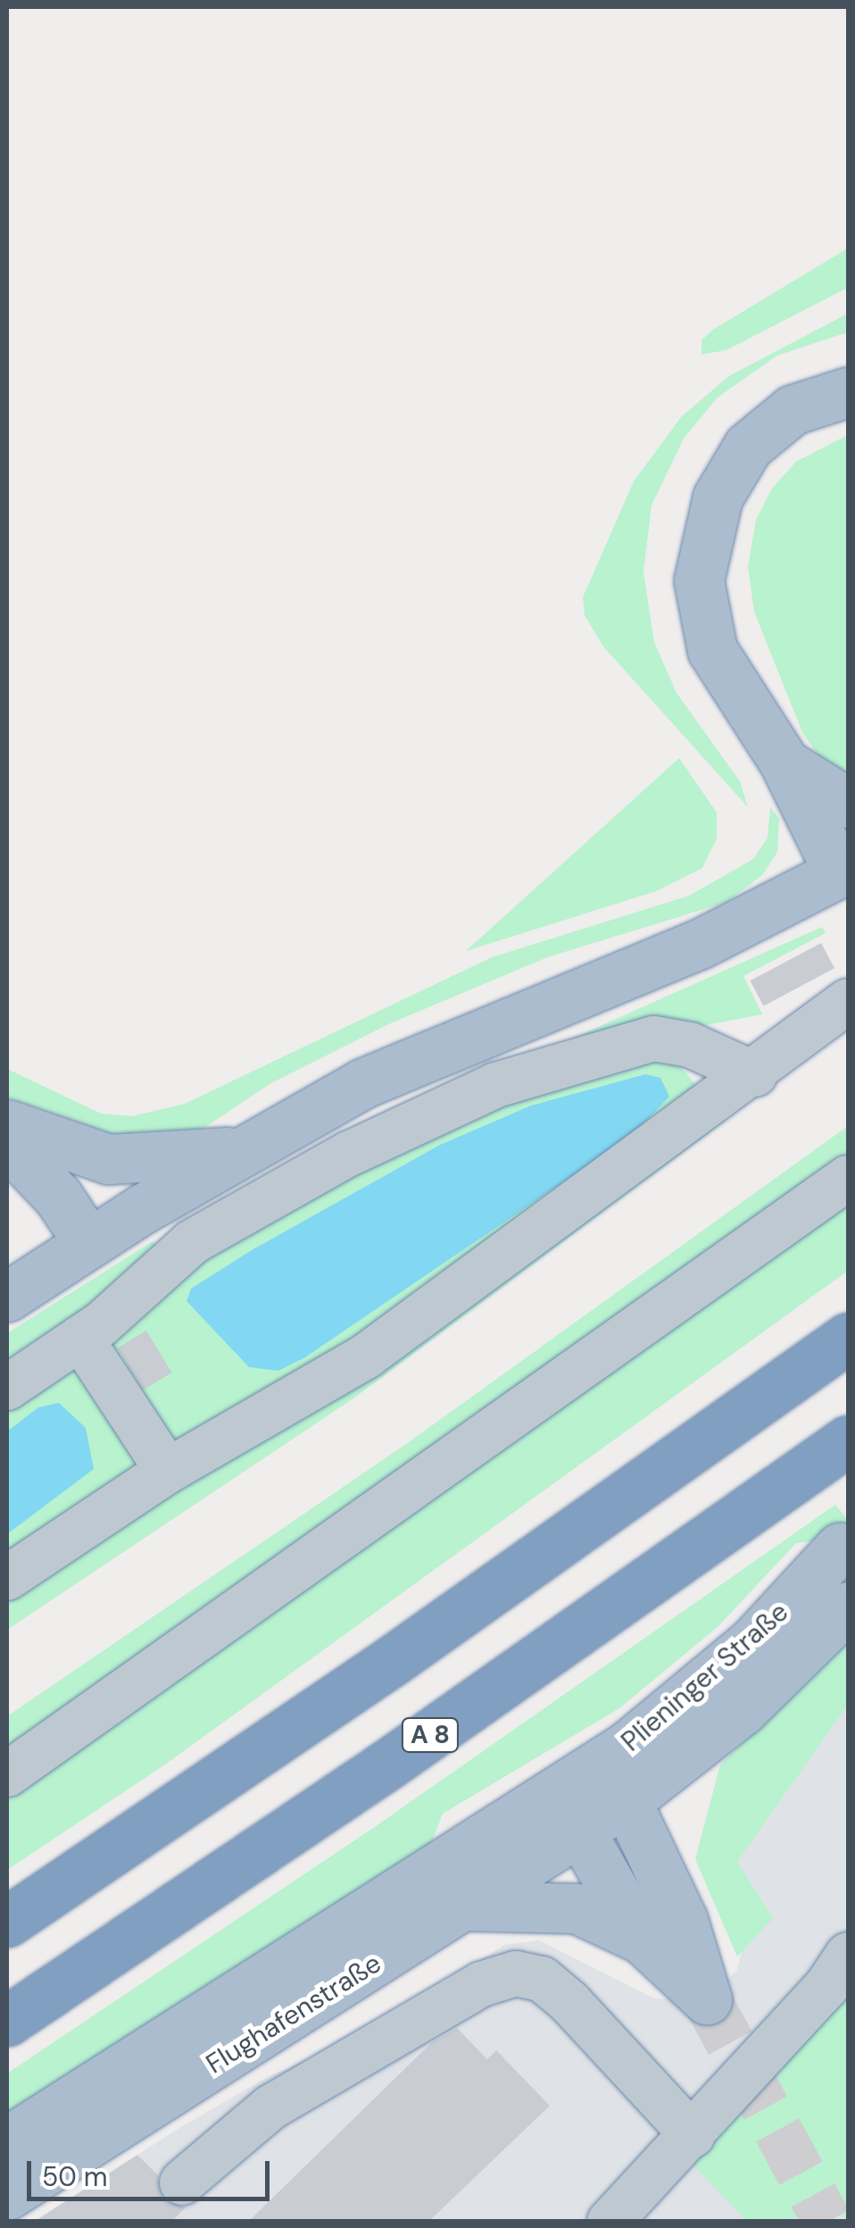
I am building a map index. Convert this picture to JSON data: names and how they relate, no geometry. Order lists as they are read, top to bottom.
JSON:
{
  "streets": {
    "highway": ["A 8"],
    "main road": ["Plieninger Straße", "Flughafenstraße"]
  },
  "crossings": [
    ["Plieninger Straße", "Flughafenstraße"]
  ],
  "scale_bar": "50 m"
}
